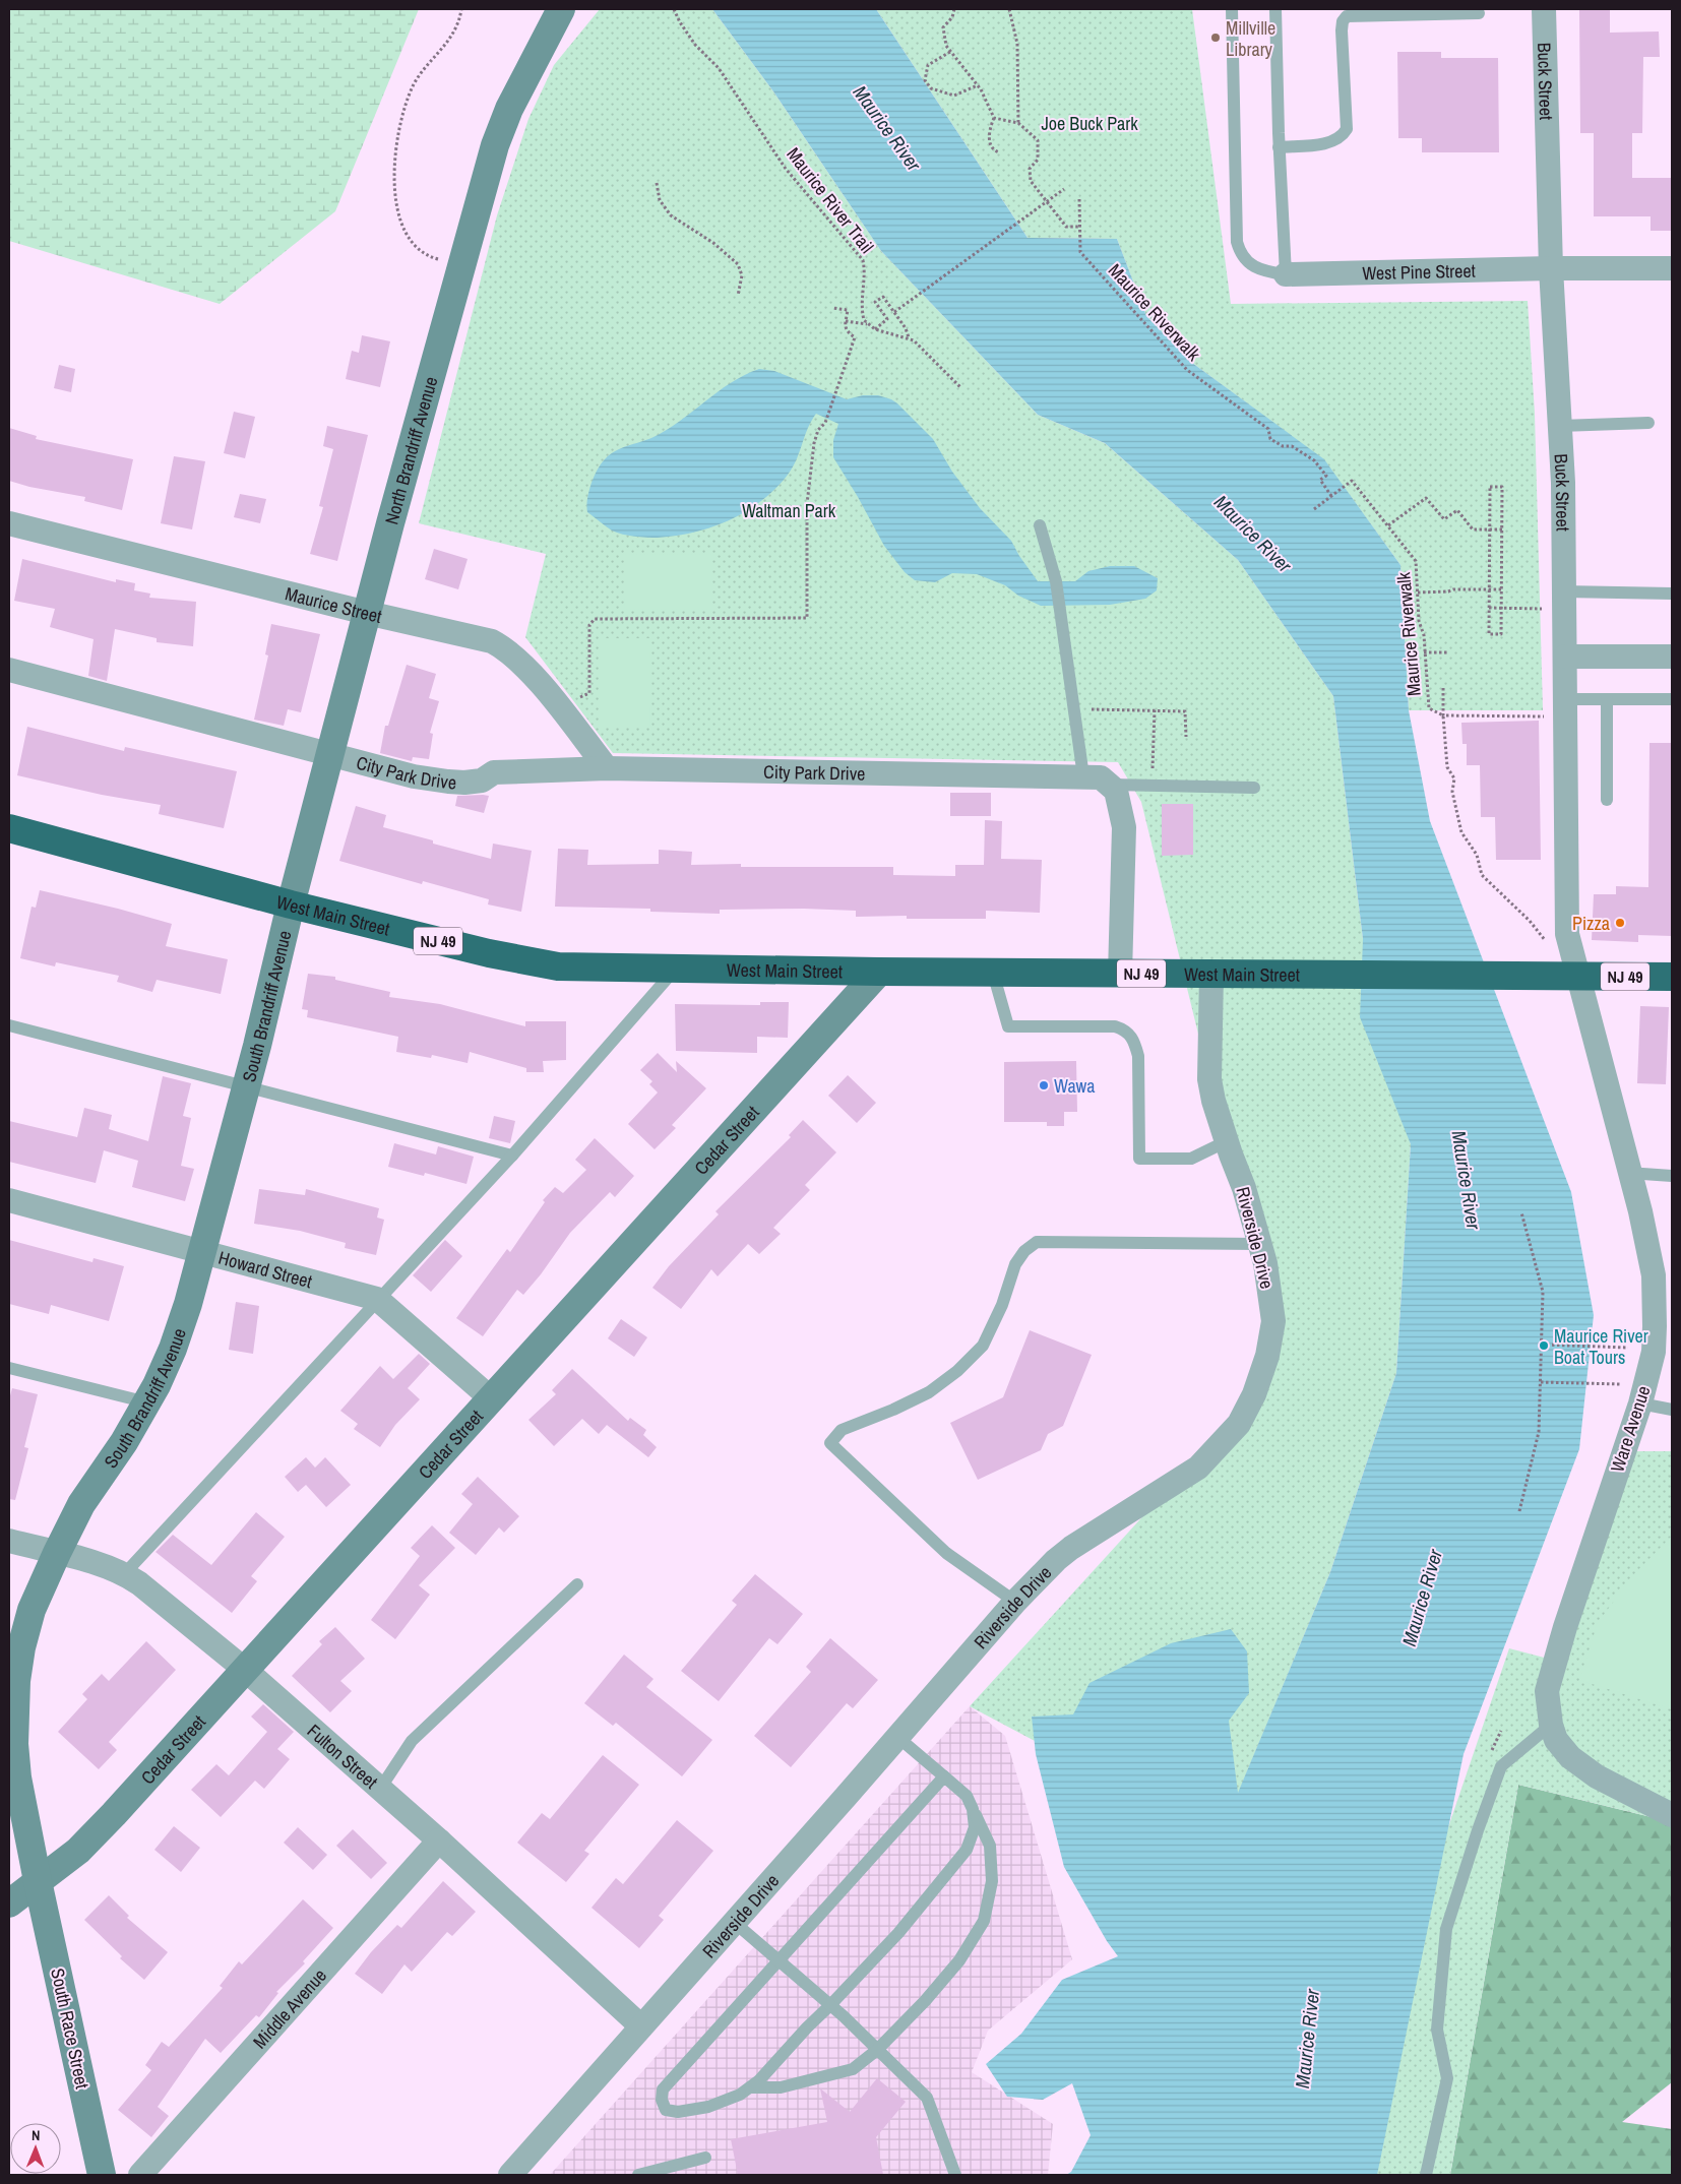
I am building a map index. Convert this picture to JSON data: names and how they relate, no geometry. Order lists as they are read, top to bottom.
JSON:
{
  "streets": {
    "highway": ["West Main Street", "NJ 49"],
    "main road": [
      "North Brandriff Avenue",
      "South Brandriff Avenue",
      "Cedar Street",
      "South Race Street"
    ],
    "street": [
      "Buck Street",
      "West Pine Street",
      "Maurice Street",
      "City Park Drive",
      "Riverside Drive",
      "Howard Street",
      "Ware Avenue",
      "Fulton Street",
      "Middle Avenue"
    ],
    "path": ["Maurice River Trail", "Maurice Riverwalk"]
  },
  "crossings": [
    ["Buck Street", "West Pine Street"],
    ["Buck Street", "West Main Street"],
    ["Buck Street", "NJ 49"],
    ["Buck Street", "Ware Avenue"],
    ["North Brandriff Avenue", "Maurice Street"],
    ["North Brandriff Avenue", "City Park Drive"],
    ["North Brandriff Avenue", "West Main Street"],
    ["North Brandriff Avenue", "South Brandriff Avenue"],
    ["Maurice Street", "City Park Drive"],
    ["West Main Street", "NJ 49"],
    ["West Main Street", "South Brandriff Avenue"],
    ["West Main Street", "Cedar Street"],
    ["West Main Street", "Riverside Drive"],
    ["West Main Street", "Ware Avenue"],
    ["NJ 49", "Ware Avenue"],
    ["South Brandriff Avenue", "Cedar Street"],
    ["South Brandriff Avenue", "Howard Street"],
    ["South Brandriff Avenue", "Fulton Street"],
    ["South Brandriff Avenue", "South Race Street"],
    ["Cedar Street", "Howard Street"],
    ["Cedar Street", "Fulton Street"],
    ["Cedar Street", "South Race Street"],
    ["Riverside Drive", "Fulton Street"],
    ["Fulton Street", "Middle Avenue"]
  ],
  "water": ["Maurice River"],
  "parks": ["Joe Buck Park", "Waltman Park"],
  "places": [
    "Millville Library",
    "Pizza",
    "Wawa",
    "Maurice River Boat Tours"
  ],
  "north": "top"
}
